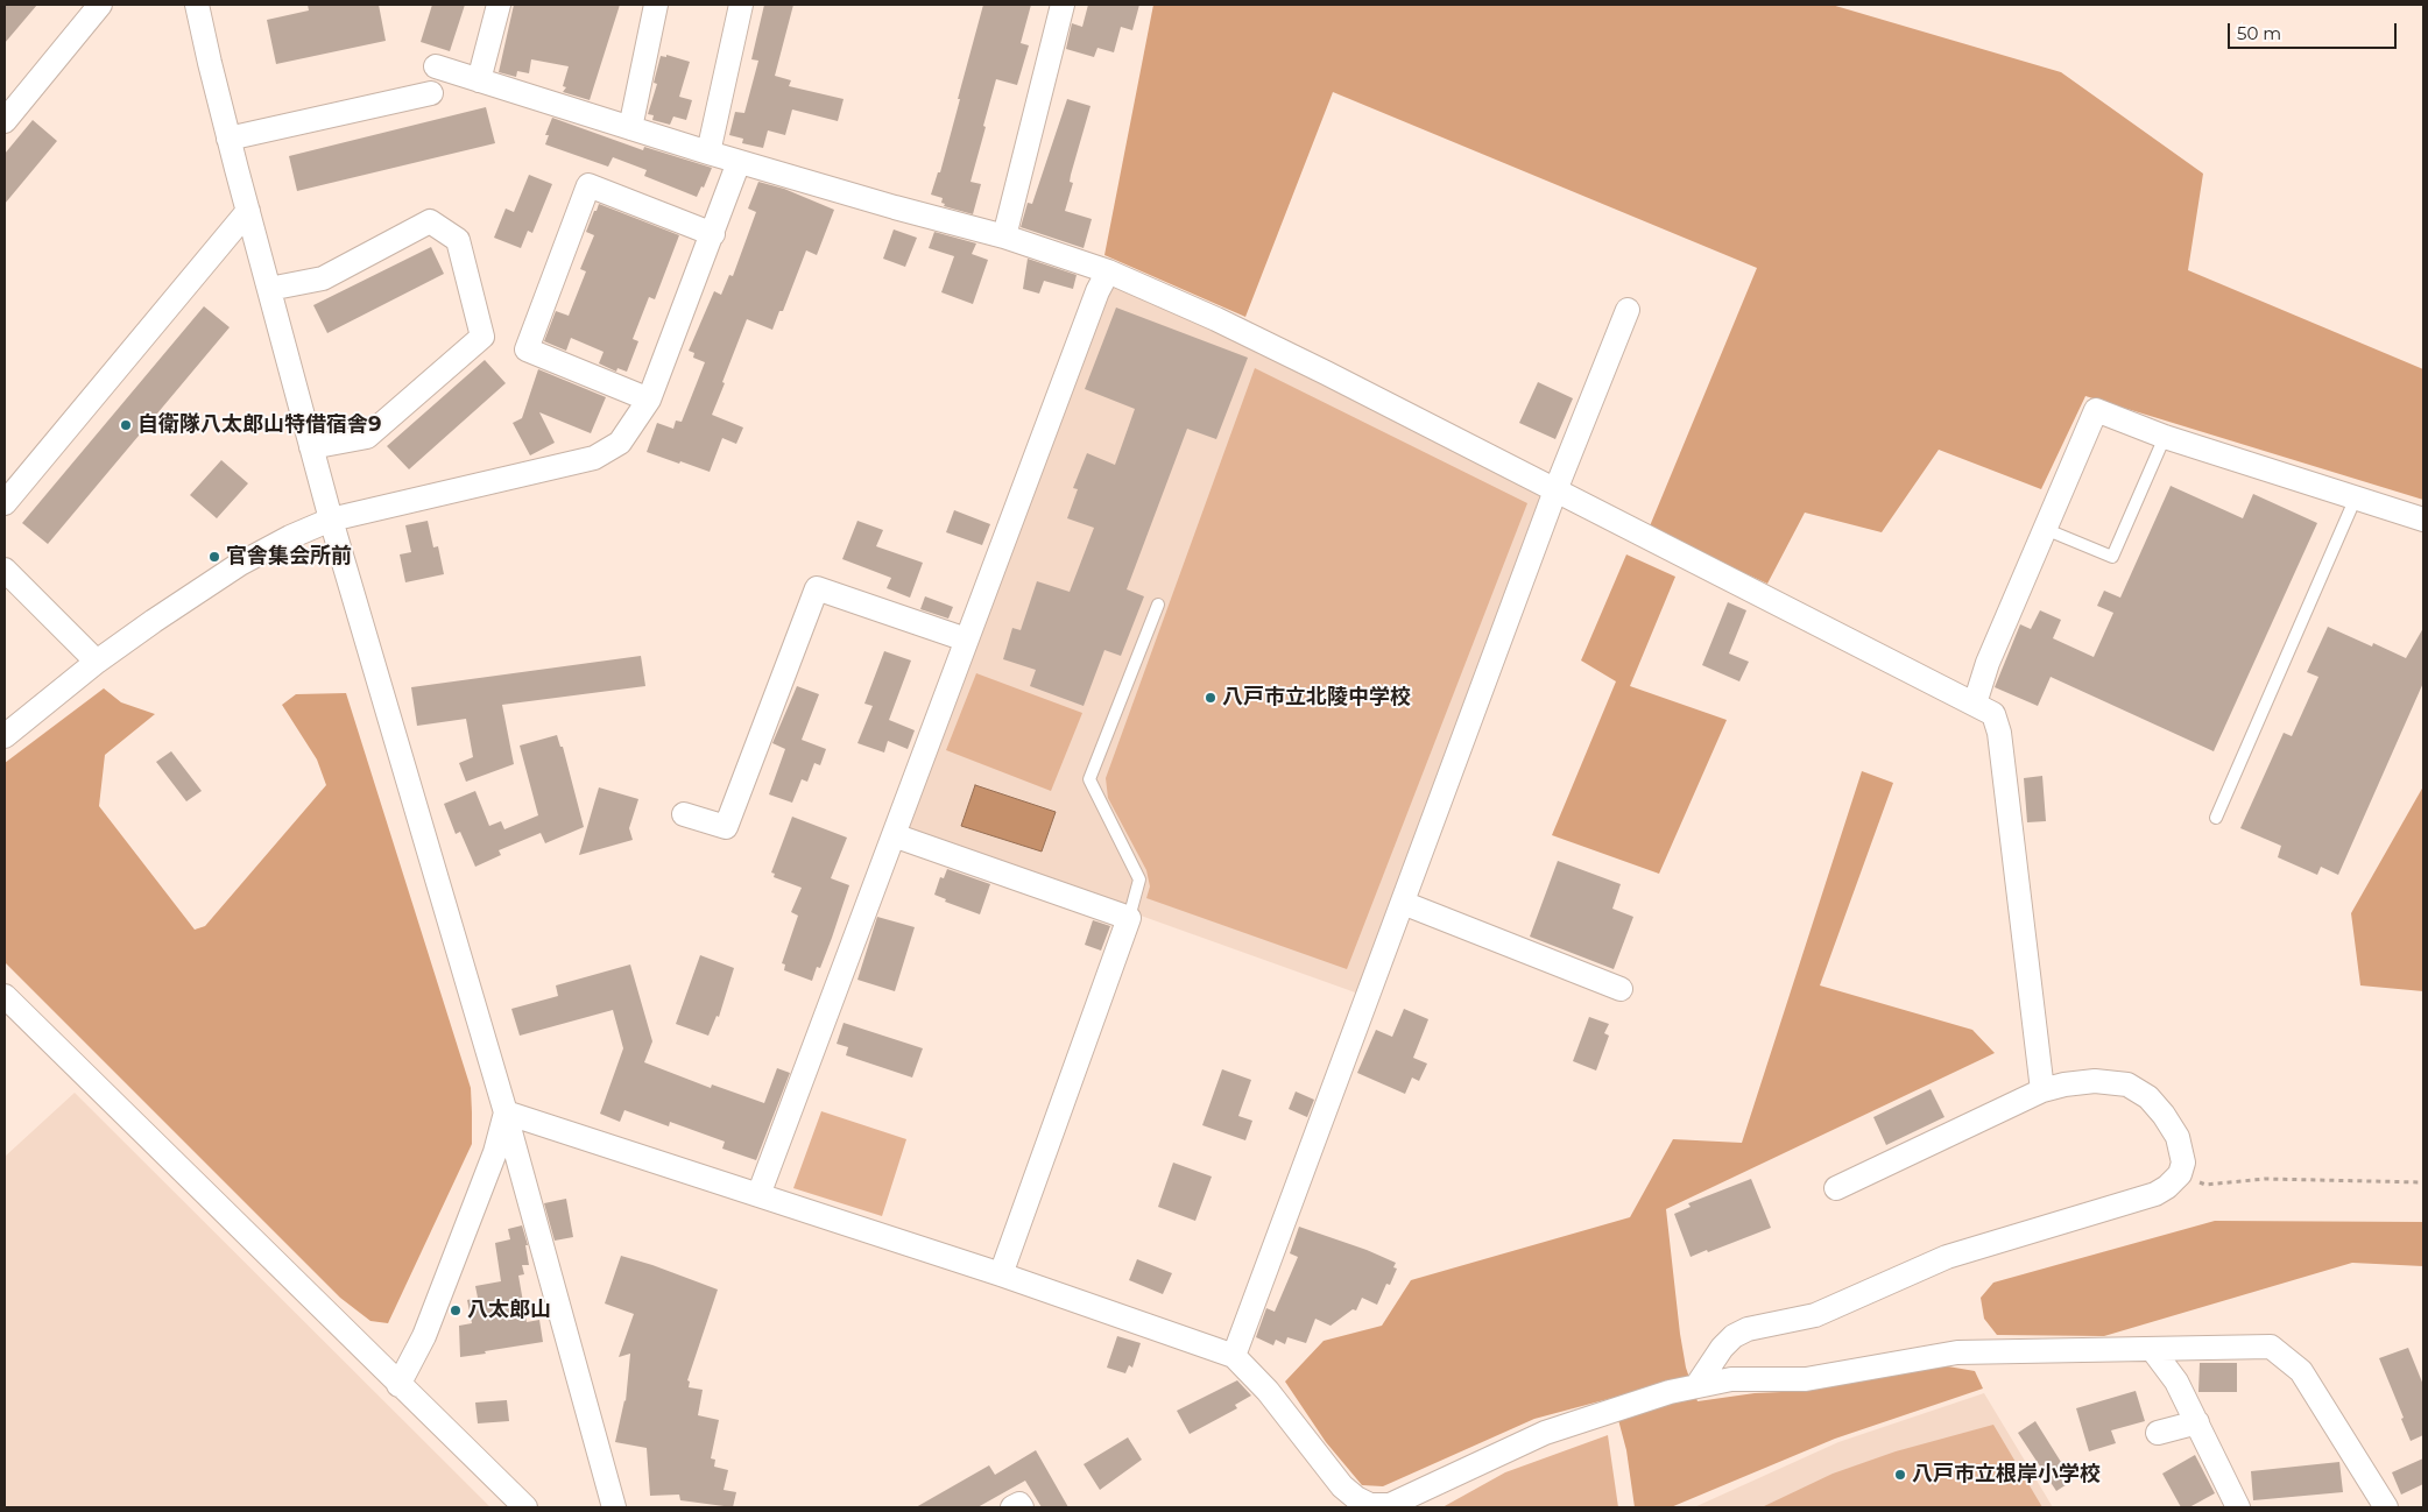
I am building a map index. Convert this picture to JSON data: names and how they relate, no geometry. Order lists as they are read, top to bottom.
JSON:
{
  "places": [
    "自衛隊八太郎山特借宿舎9",
    "官舎集会所前",
    "八戸市立北陵中学校",
    "八太郎山",
    "八戸市立根岸小学校"
  ],
  "scale_bar": "50 m"
}
